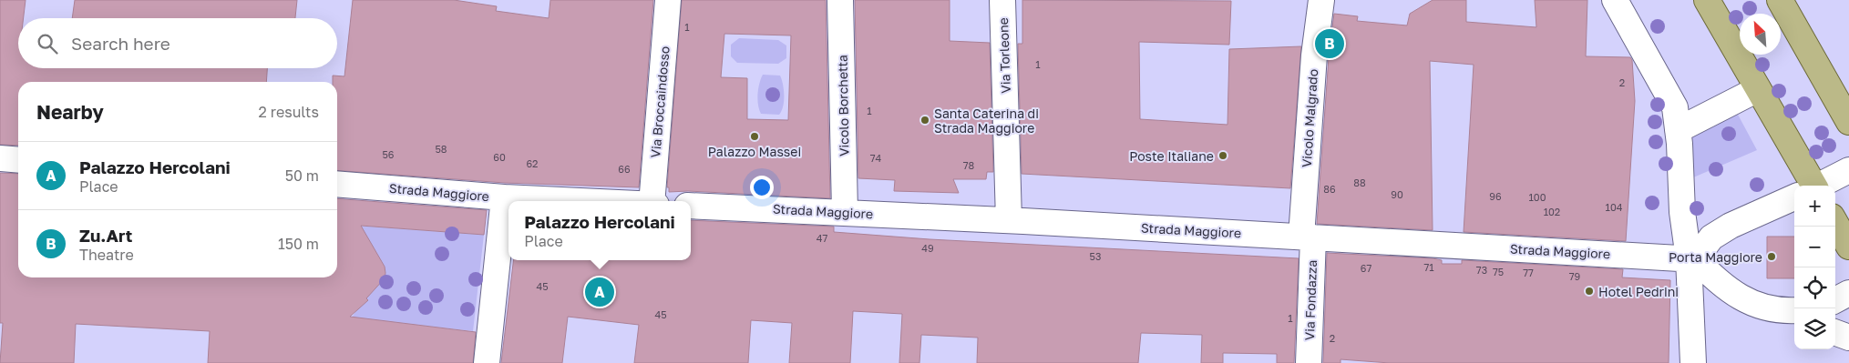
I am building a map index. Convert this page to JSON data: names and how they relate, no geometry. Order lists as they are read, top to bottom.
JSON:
{
  "streets": {
    "street": [
      "Via Torleone",
      "Via Broccaindosso",
      "Vicolo Borchetta",
      "Vicolo Malgrado",
      "Strada Maggiore",
      "Via Fondazza"
    ]
  },
  "crossings": [
    ["Via Torleone", "Strada Maggiore"],
    ["Vicolo Borchetta", "Strada Maggiore"],
    ["Vicolo Malgrado", "Strada Maggiore"],
    ["Vicolo Malgrado", "Via Fondazza"],
    ["Strada Maggiore", "Via Fondazza"]
  ],
  "places": [
    "Santa Caterina di Strada Maggiore",
    "Palazzo Massei",
    "Poste Italiane",
    "Porta Maggiore",
    "Hotel Pedrini"
  ],
  "house_numbers": [
    "1",
    "1",
    "2",
    "1",
    "58",
    "56",
    "60",
    "74",
    "62",
    "78",
    "66",
    "88",
    "86",
    "90",
    "96",
    "100",
    "104",
    "102",
    "47",
    "49",
    "53",
    "71",
    "67",
    "73",
    "75",
    "77",
    "79",
    "45",
    "45",
    "1",
    "2"
  ],
  "north": "top left",
  "page": {
    "search": "Search here",
    "pins": ["B", "A"],
    "heading": ["Nearby", "2 results"],
    "list": [
      {
        "mark": "A",
        "name": "Palazzo Hercolani",
        "note": "Place",
        "value": "50 m"
      },
      {
        "mark": "B",
        "name": "Zu.Art",
        "note": "Theatre",
        "value": "150 m"
      }
    ],
    "map_buttons": ["+", "−"],
    "popup": ["Palazzo Hercolani", "Place"]
  }
}
